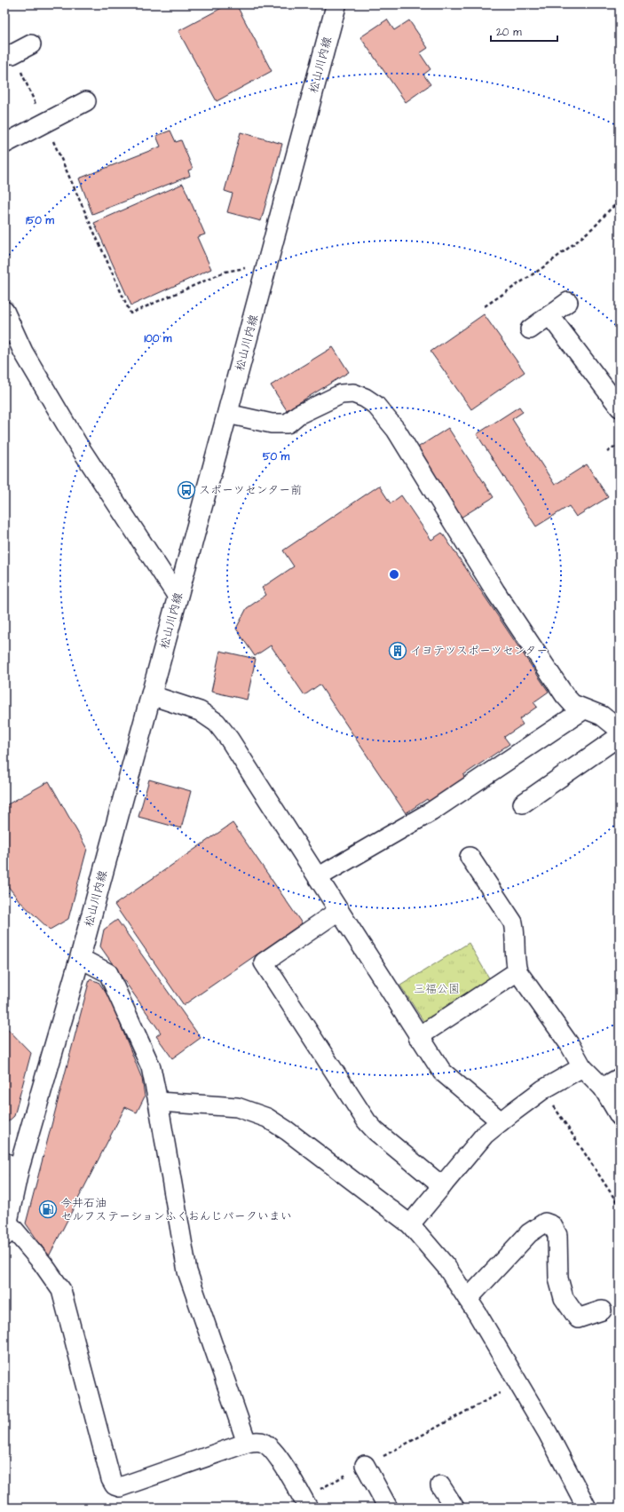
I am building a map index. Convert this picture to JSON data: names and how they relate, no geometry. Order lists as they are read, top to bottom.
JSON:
{
  "streets": {
    "main road": ["松山川内線"]
  },
  "parks": ["三福公園"],
  "places": {
    "bus stop": ["スポーツセンター前"],
    "building": ["イヨテツスポーツセンター"],
    "fuel station": ["今井石油 セルフステーションふくおんじパークいまい"]
  },
  "scale_bar": "20 m",
  "rings": ["150 m", "100 m", "50 m"]
}
